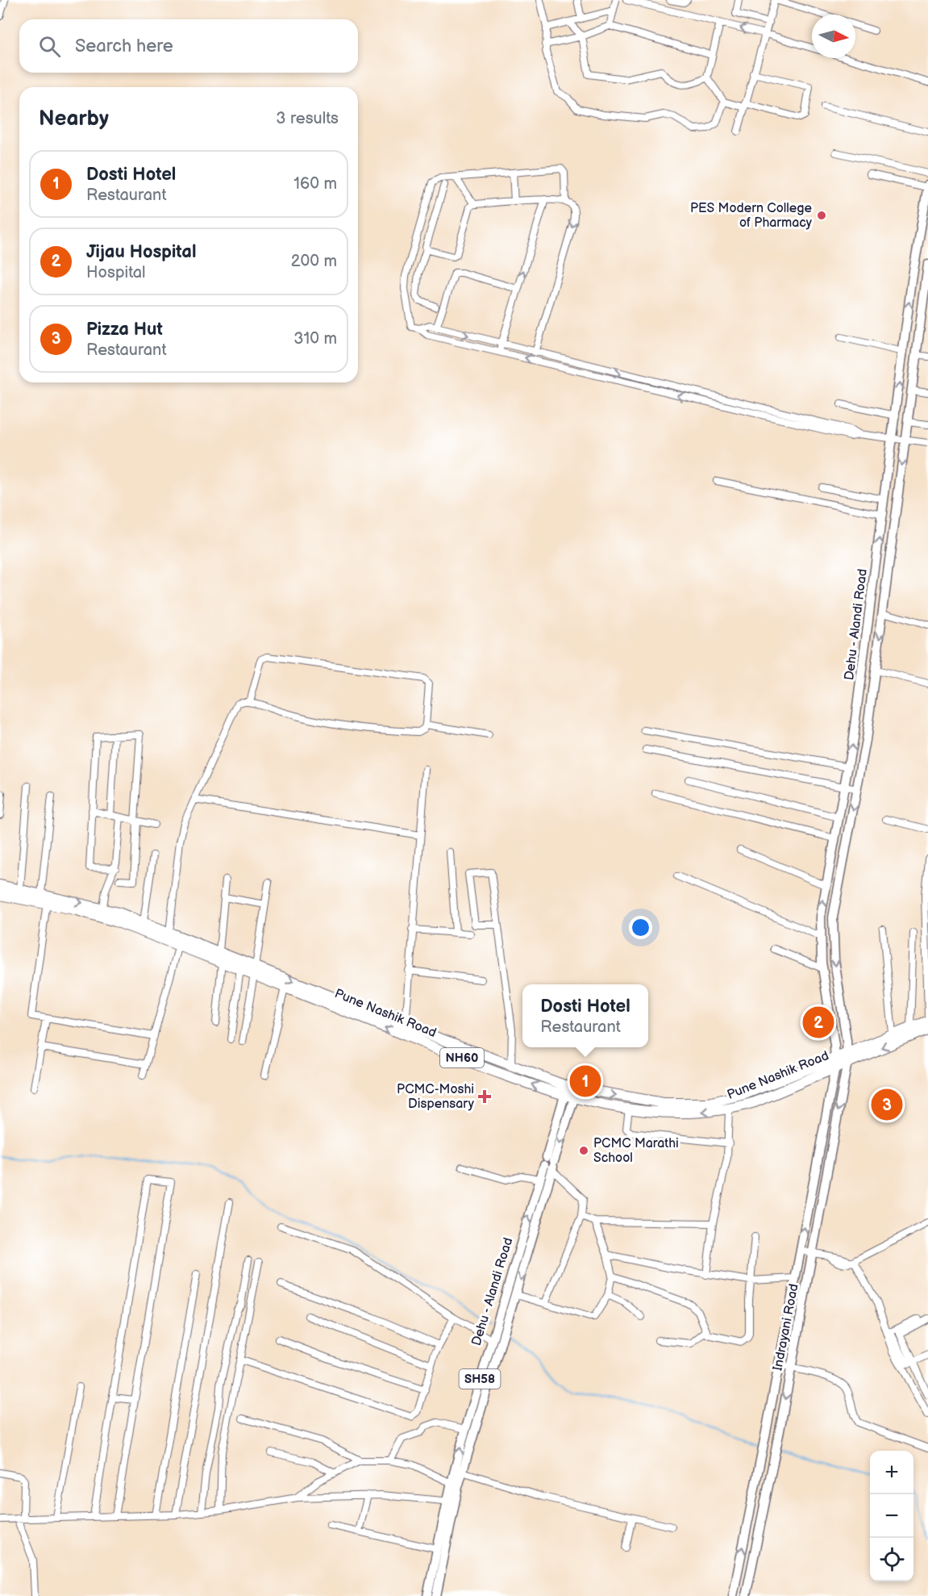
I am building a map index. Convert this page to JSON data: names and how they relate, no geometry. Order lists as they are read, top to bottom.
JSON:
{
  "streets": {
    "highway": ["Pune Nashik Road", "NH60"],
    "main road": ["Dehu - Alandi Road", "Indrayani Road", "SH58"]
  },
  "crossings": [
    ["Dehu - Alandi Road", "Pune Nashik Road"],
    ["Dehu - Alandi Road", "Indrayani Road"],
    ["Pune Nashik Road", "Indrayani Road"]
  ],
  "places": {
    "other": ["PES Modern College of Pharmacy", "PCMC Marathi School"],
    "health": ["PCMC-Moshi Dispensary"]
  },
  "north": "right",
  "page": {
    "search": "Search here",
    "heading": ["Nearby", "3 results"],
    "list": [
      {
        "mark": "1",
        "name": "Dosti Hotel",
        "note": "Restaurant",
        "value": "160 m"
      },
      {
        "mark": "2",
        "name": "Jijau Hospital",
        "note": "Hospital",
        "value": "200 m"
      },
      {
        "mark": "3",
        "name": "Pizza Hut",
        "note": "Restaurant",
        "value": "310 m"
      }
    ],
    "popup": ["Dosti Hotel", "Restaurant"],
    "pins": ["2", "1", "3"],
    "map_buttons": ["+", "−"]
  }
}
